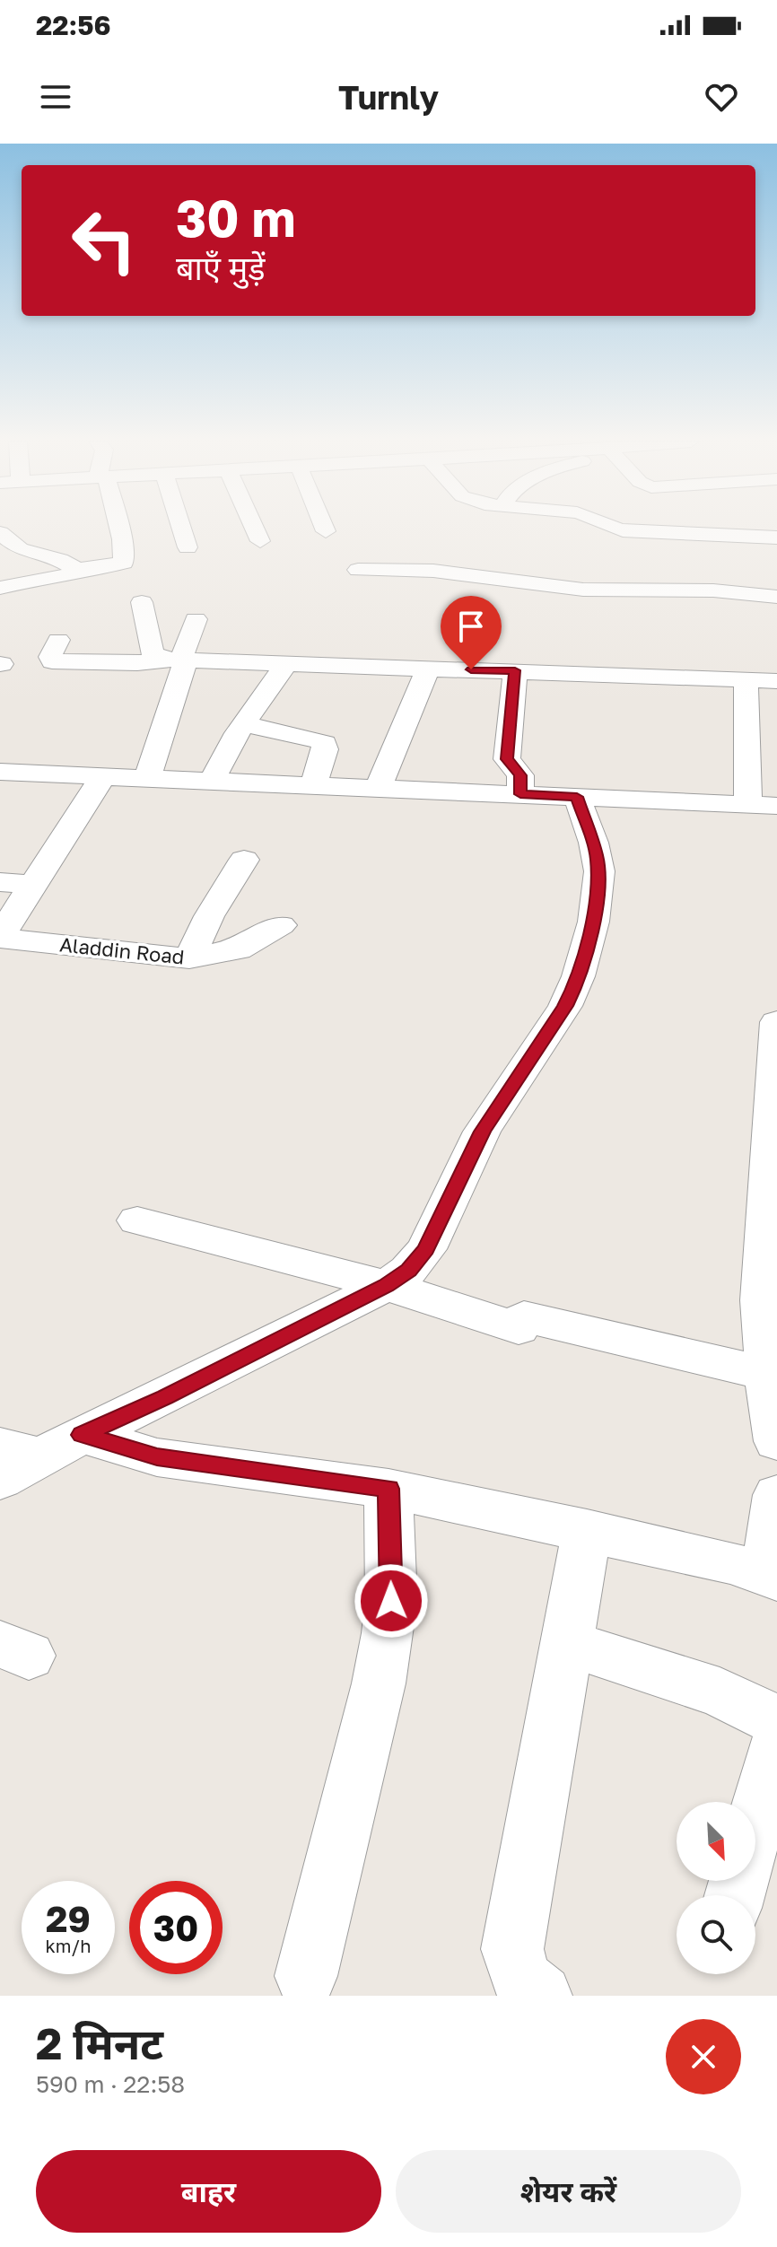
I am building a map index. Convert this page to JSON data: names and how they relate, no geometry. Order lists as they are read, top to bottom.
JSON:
{
  "streets": {
    "street": ["Aladdin Road"]
  },
  "north": "bottom right",
  "page": {
    "status": "22:56",
    "header": "Turnly",
    "turn": ["30 m", "बाएँ मुड़ें"],
    "speed": "29 km/h",
    "limit": "30",
    "heading": ["2 मिनट", "590 m · 22:58"],
    "buttons": ["बाहर", "शेयर करें"]
  }
}
